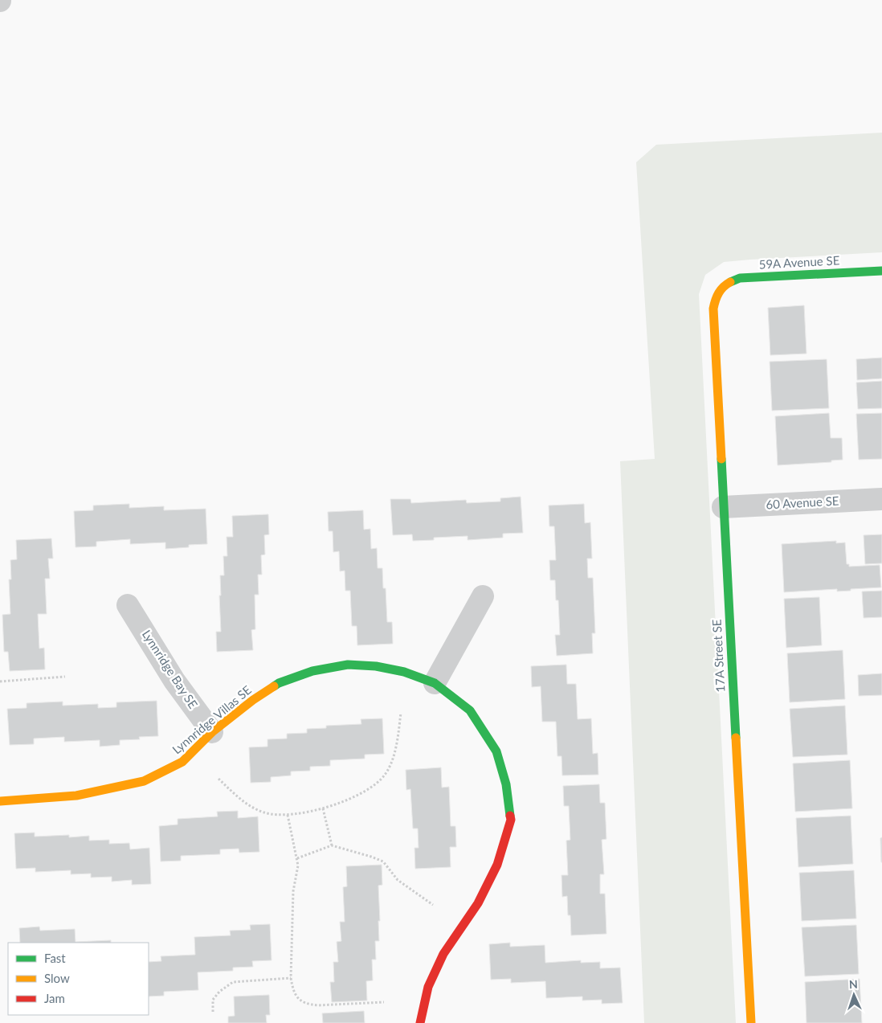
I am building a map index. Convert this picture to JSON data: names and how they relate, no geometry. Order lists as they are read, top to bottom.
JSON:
{
  "streets": {
    "street": [
      "59A Avenue SE",
      "60 Avenue SE",
      "17A Street SE",
      "Lynnridge Bay SE",
      "Lynnridge Villas SE"
    ]
  },
  "crossings": [
    ["59A Avenue SE", "17A Street SE"],
    ["60 Avenue SE", "17A Street SE"],
    ["Lynnridge Bay SE", "Lynnridge Villas SE"]
  ],
  "legend": ["Fast", "Slow", "Jam"],
  "north": "top"
}
